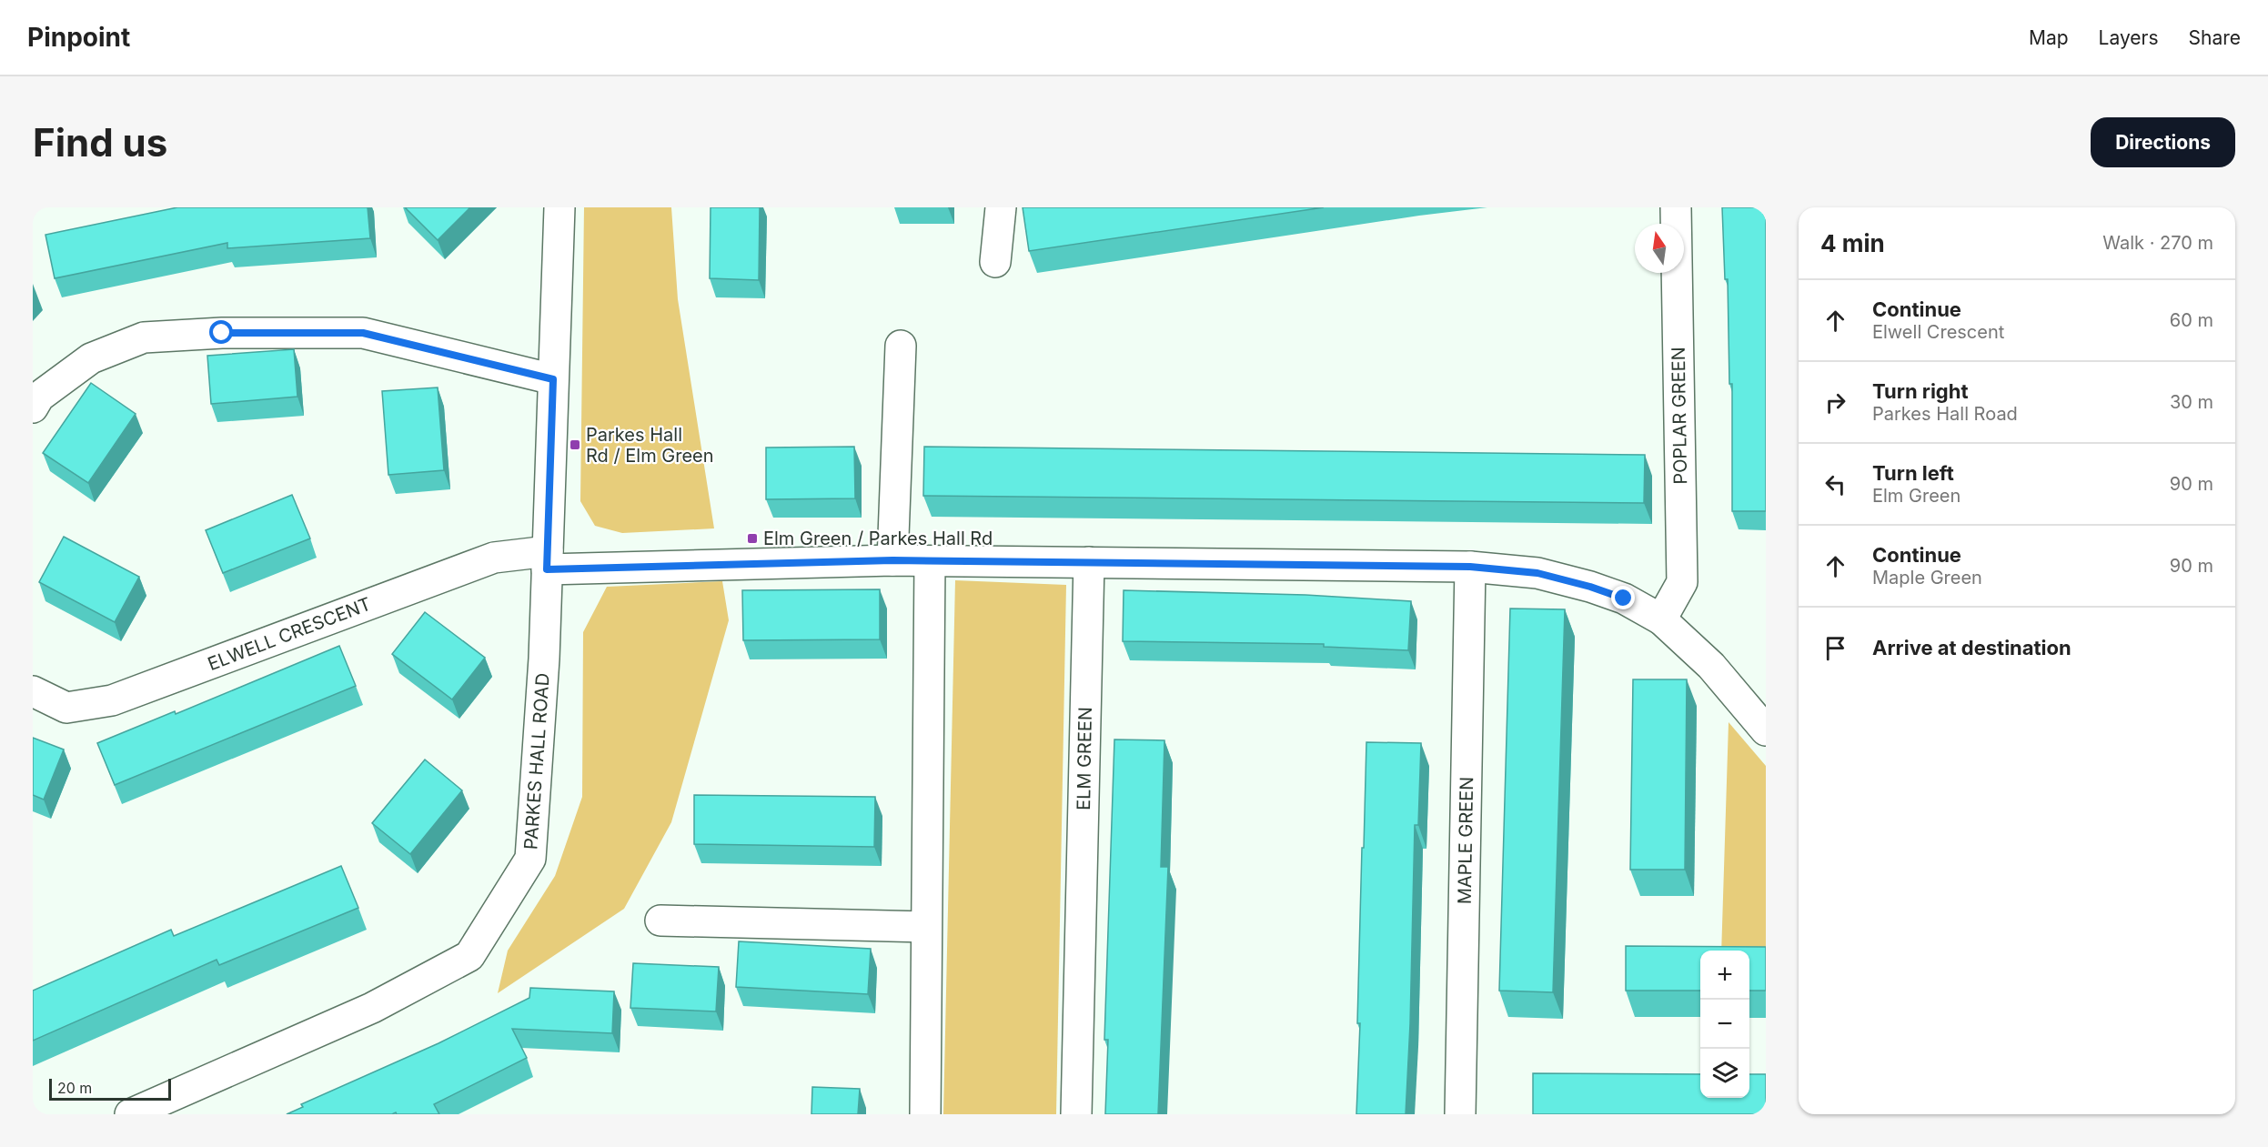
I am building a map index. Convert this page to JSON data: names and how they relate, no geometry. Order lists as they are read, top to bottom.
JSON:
{
  "streets": {
    "street": [
      "POPLAR GREEN",
      "ELWELL CRESCENT",
      "ELM GREEN",
      "PARKES HALL ROAD",
      "MAPLE GREEN"
    ]
  },
  "crossings": [
    ["ELWELL CRESCENT", "PARKES HALL ROAD"]
  ],
  "places": {
    "transit": ["Parkes Hall Rd / Elm Green", "Elm Green / Parkes Hall Rd"]
  },
  "scale_bar": "20 m",
  "north": "top",
  "page": {
    "header": "Pinpoint",
    "nav": ["Map", "Layers", "Share"],
    "buttons": "Directions",
    "title": "Find us",
    "heading": ["4 min", "Walk · 270 m"],
    "list": [
      ["Continue", "Elwell Crescent", "60 m"],
      ["Turn right", "Parkes Hall Road", "30 m"],
      ["Turn left", "Elm Green", "90 m"],
      ["Continue", "Maple Green", "90 m"],
      "Arrive at destination"
    ],
    "map_buttons": ["+", "−"],
    "scale": "20 m"
  }
}
